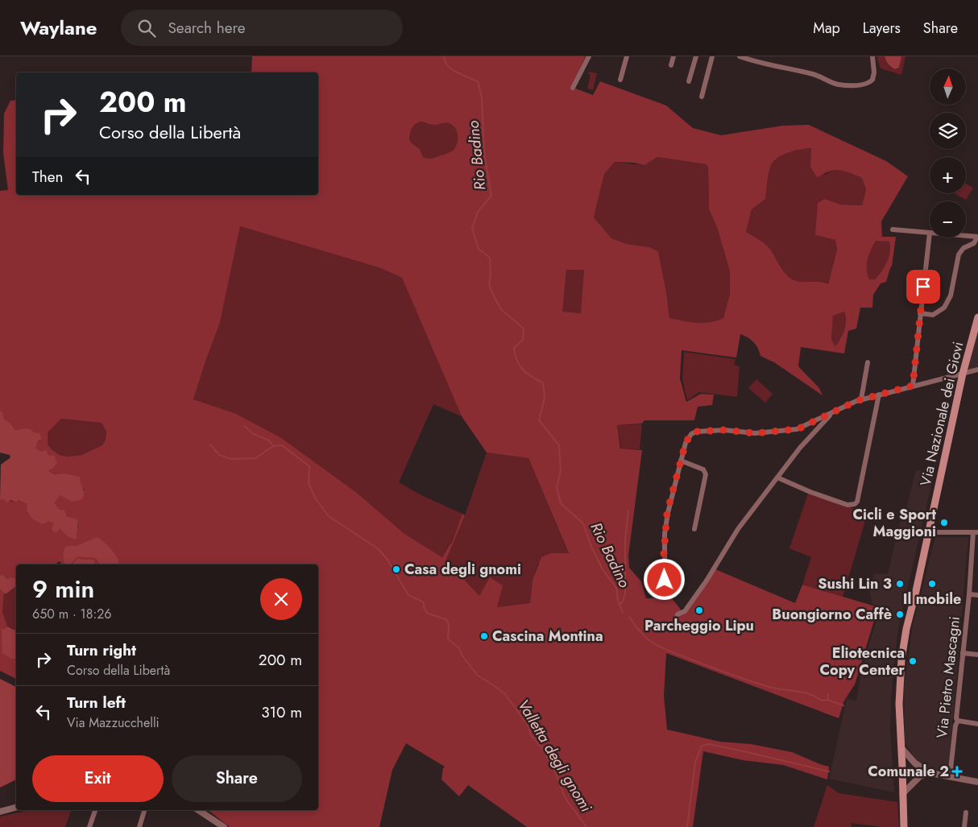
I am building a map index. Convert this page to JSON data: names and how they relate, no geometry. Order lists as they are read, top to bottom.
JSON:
{
  "streets": {
    "main road": ["Via Nazionale dei Giovi"],
    "street": ["Via Pietro Mascagni"]
  },
  "water": ["Rio Badino", "Valletta degli gnomi"],
  "places": {
    "other": [
      "Cicli e Sport Maggioni",
      "Casa degli gnomi",
      "Sushi Lin 3",
      "Il mobile",
      "Parcheggio Lipu",
      "Buongiorno Caffè",
      "Cascina Montina",
      "Eliotecnica Copy Center"
    ],
    "health": ["Comunale 2"]
  },
  "north": "top",
  "page": {
    "header": "Waylane",
    "search": "Search here",
    "nav": ["Map", "Layers", "Share"],
    "map_buttons": ["+", "−"],
    "turn": ["200 m", "Corso della Libertà"],
    "then": "Then",
    "heading": ["9 min", "650 m · 18:26"],
    "list": [
      {
        "name": "Turn right",
        "note": "Corso della Libertà",
        "value": "200 m"
      },
      {
        "name": "Turn left",
        "note": "Via Mazzucchelli",
        "value": "310 m"
      }
    ],
    "buttons": ["Exit", "Share"]
  }
}
